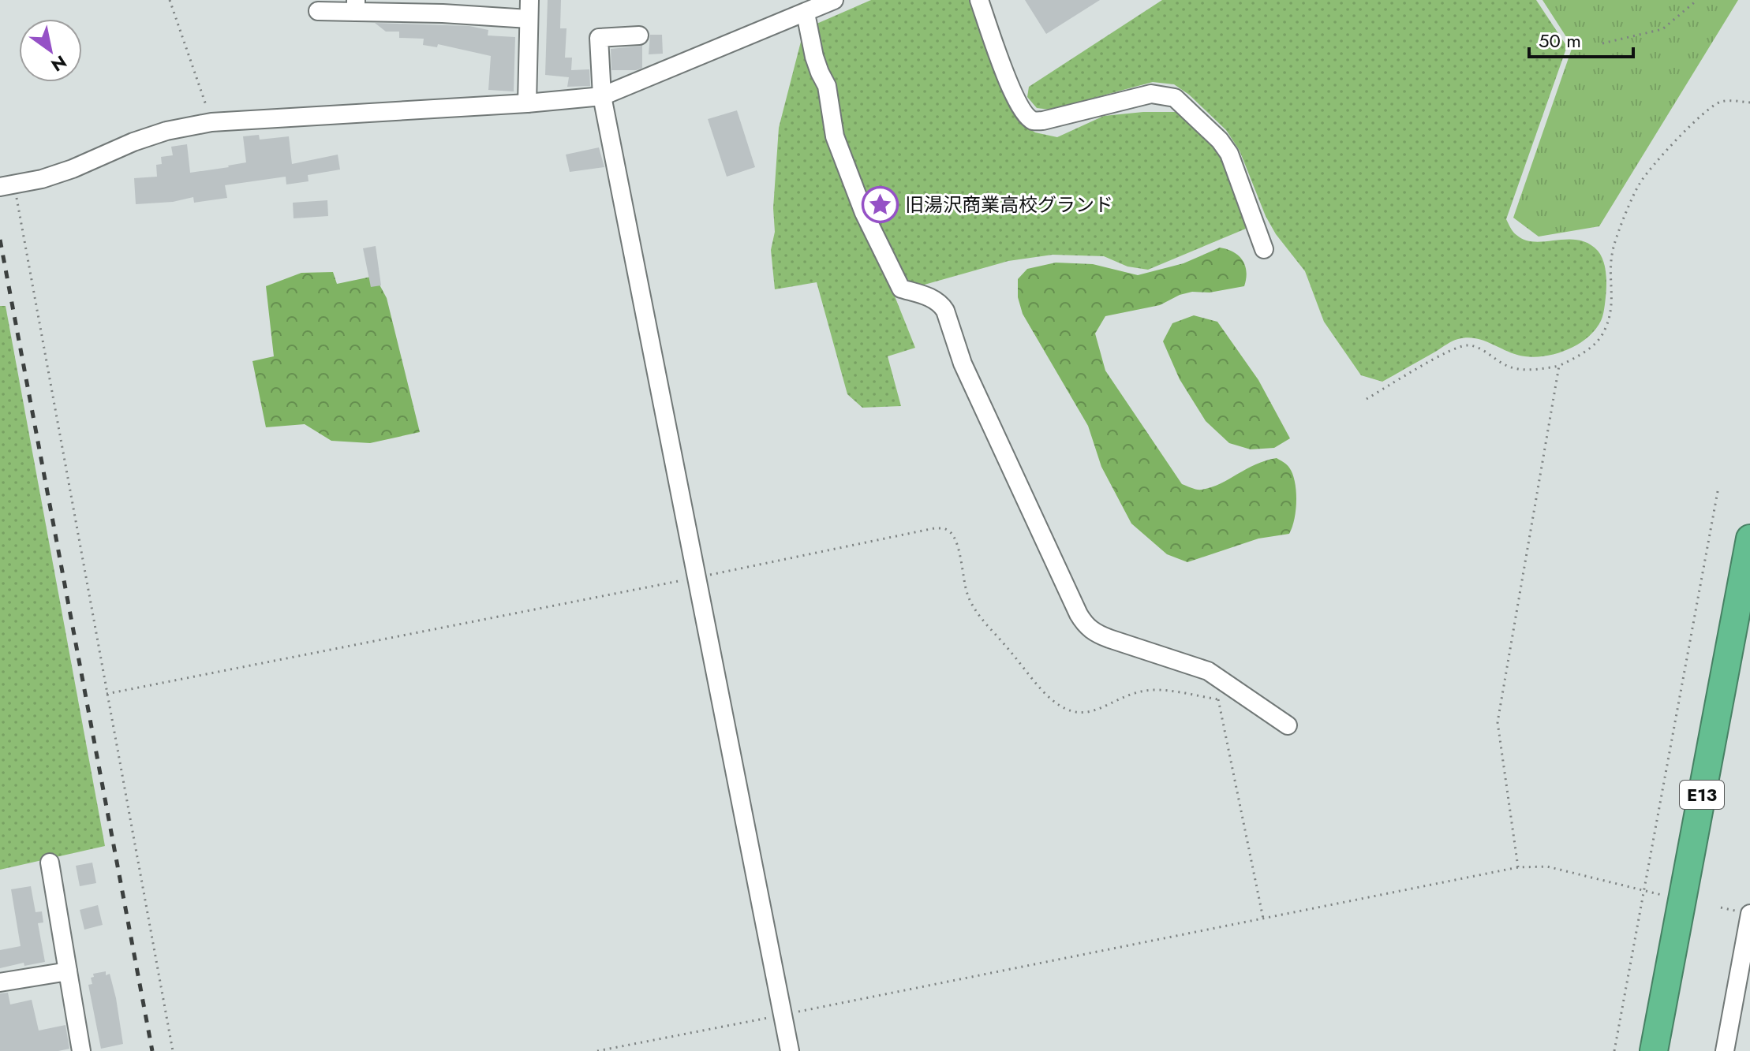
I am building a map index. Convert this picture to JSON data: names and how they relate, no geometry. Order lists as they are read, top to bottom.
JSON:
{
  "streets": {
    "highway": ["E13"]
  },
  "places": {
    "place": ["旧湯沢商業高校グランド"]
  },
  "scale_bar": "50 m",
  "north": "bottom right"
}
